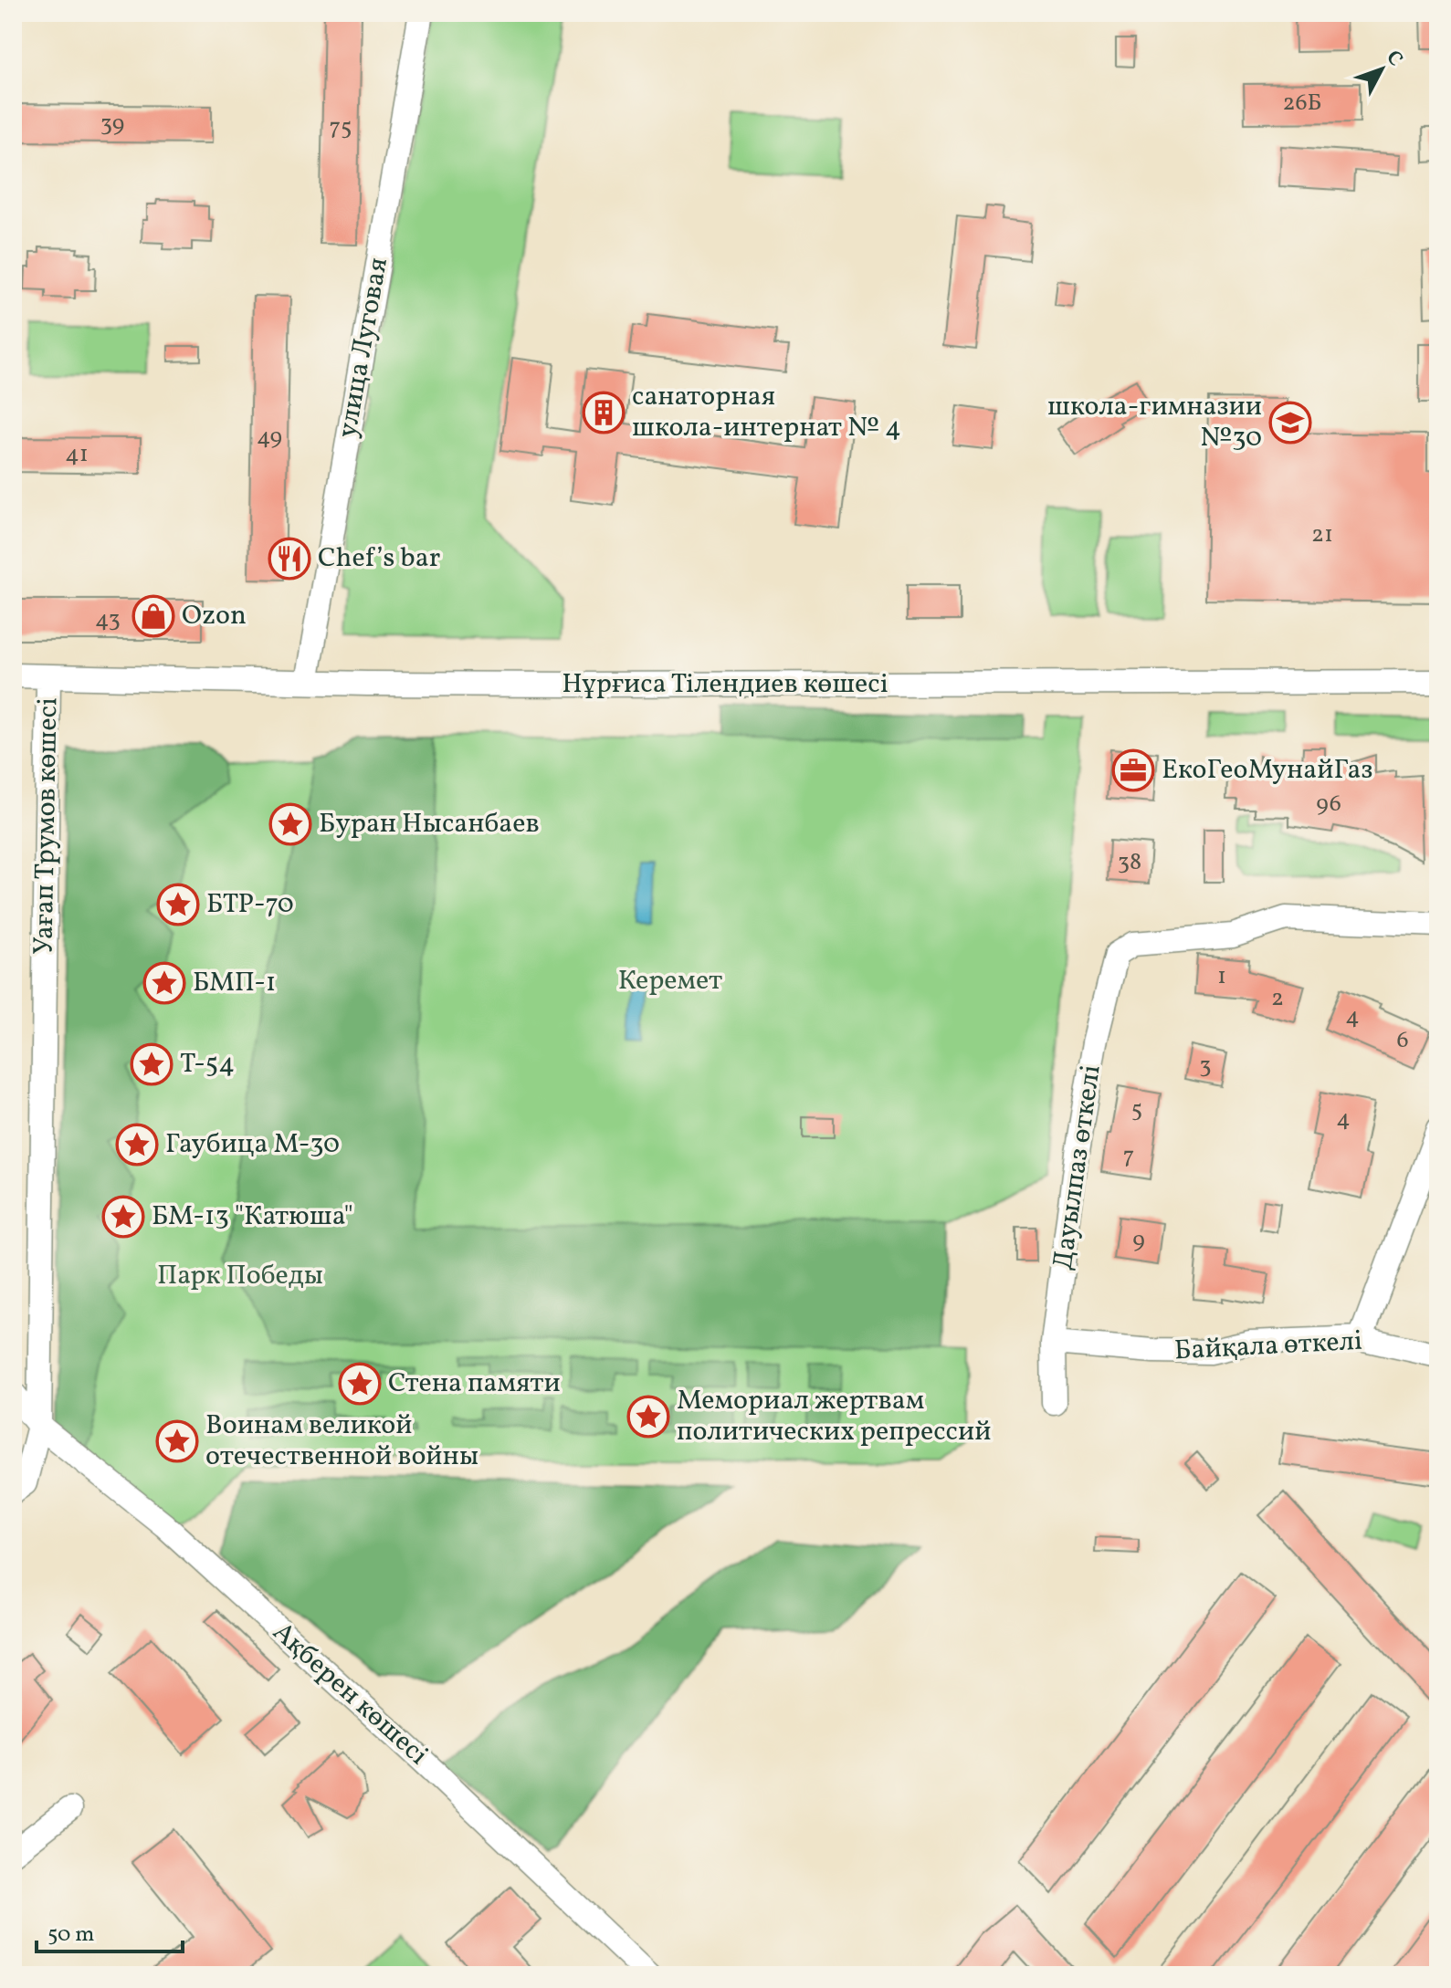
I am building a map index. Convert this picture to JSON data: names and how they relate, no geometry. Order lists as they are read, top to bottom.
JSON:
{
  "streets": {
    "street": [
      "улица Луговая",
      "Нұрғиса Тілендиев көшесі",
      "Уағап Трумов көшесі",
      "Дауылпаз өткелі",
      "Байқала өткелі",
      "Ақберен көшесі"
    ]
  },
  "crossings": [
    ["улица Луговая", "Нұрғиса Тілендиев көшесі"],
    ["Нұрғиса Тілендиев көшесі", "Уағап Трумов көшесі"],
    ["Уағап Трумов көшесі", "Ақберен көшесі"],
    ["Дауылпаз өткелі", "Байқала өткелі"]
  ],
  "parks": ["Керемет", "Парк Победы"],
  "places": {
    "building": ["санаторная школа-интернат № 4"],
    "school or university": ["школа-гимназии №30"],
    "restaurant": ["Chef’s bar"],
    "shop": ["Ozon"],
    "office": ["ЕкоГеоМунайГаз"],
    "place": [
      "Буран Нысанбаев",
      "БТР-70",
      "БМП-1",
      "Т-54",
      "Гаубица М-30",
      "БМ-13 \"Катюша\"",
      "Стена памяти",
      "Мемориал жертвам политических репрессий",
      "Воинам великой отечественной войны"
    ]
  },
  "house_numbers": [
    "26Б",
    "39",
    "75",
    "49",
    "41",
    "21",
    "43",
    "96",
    "38",
    "1",
    "2",
    "4",
    "6",
    "3",
    "5",
    "4",
    "7",
    "9"
  ],
  "scale_bar": "50 m",
  "north": "top right"
}
